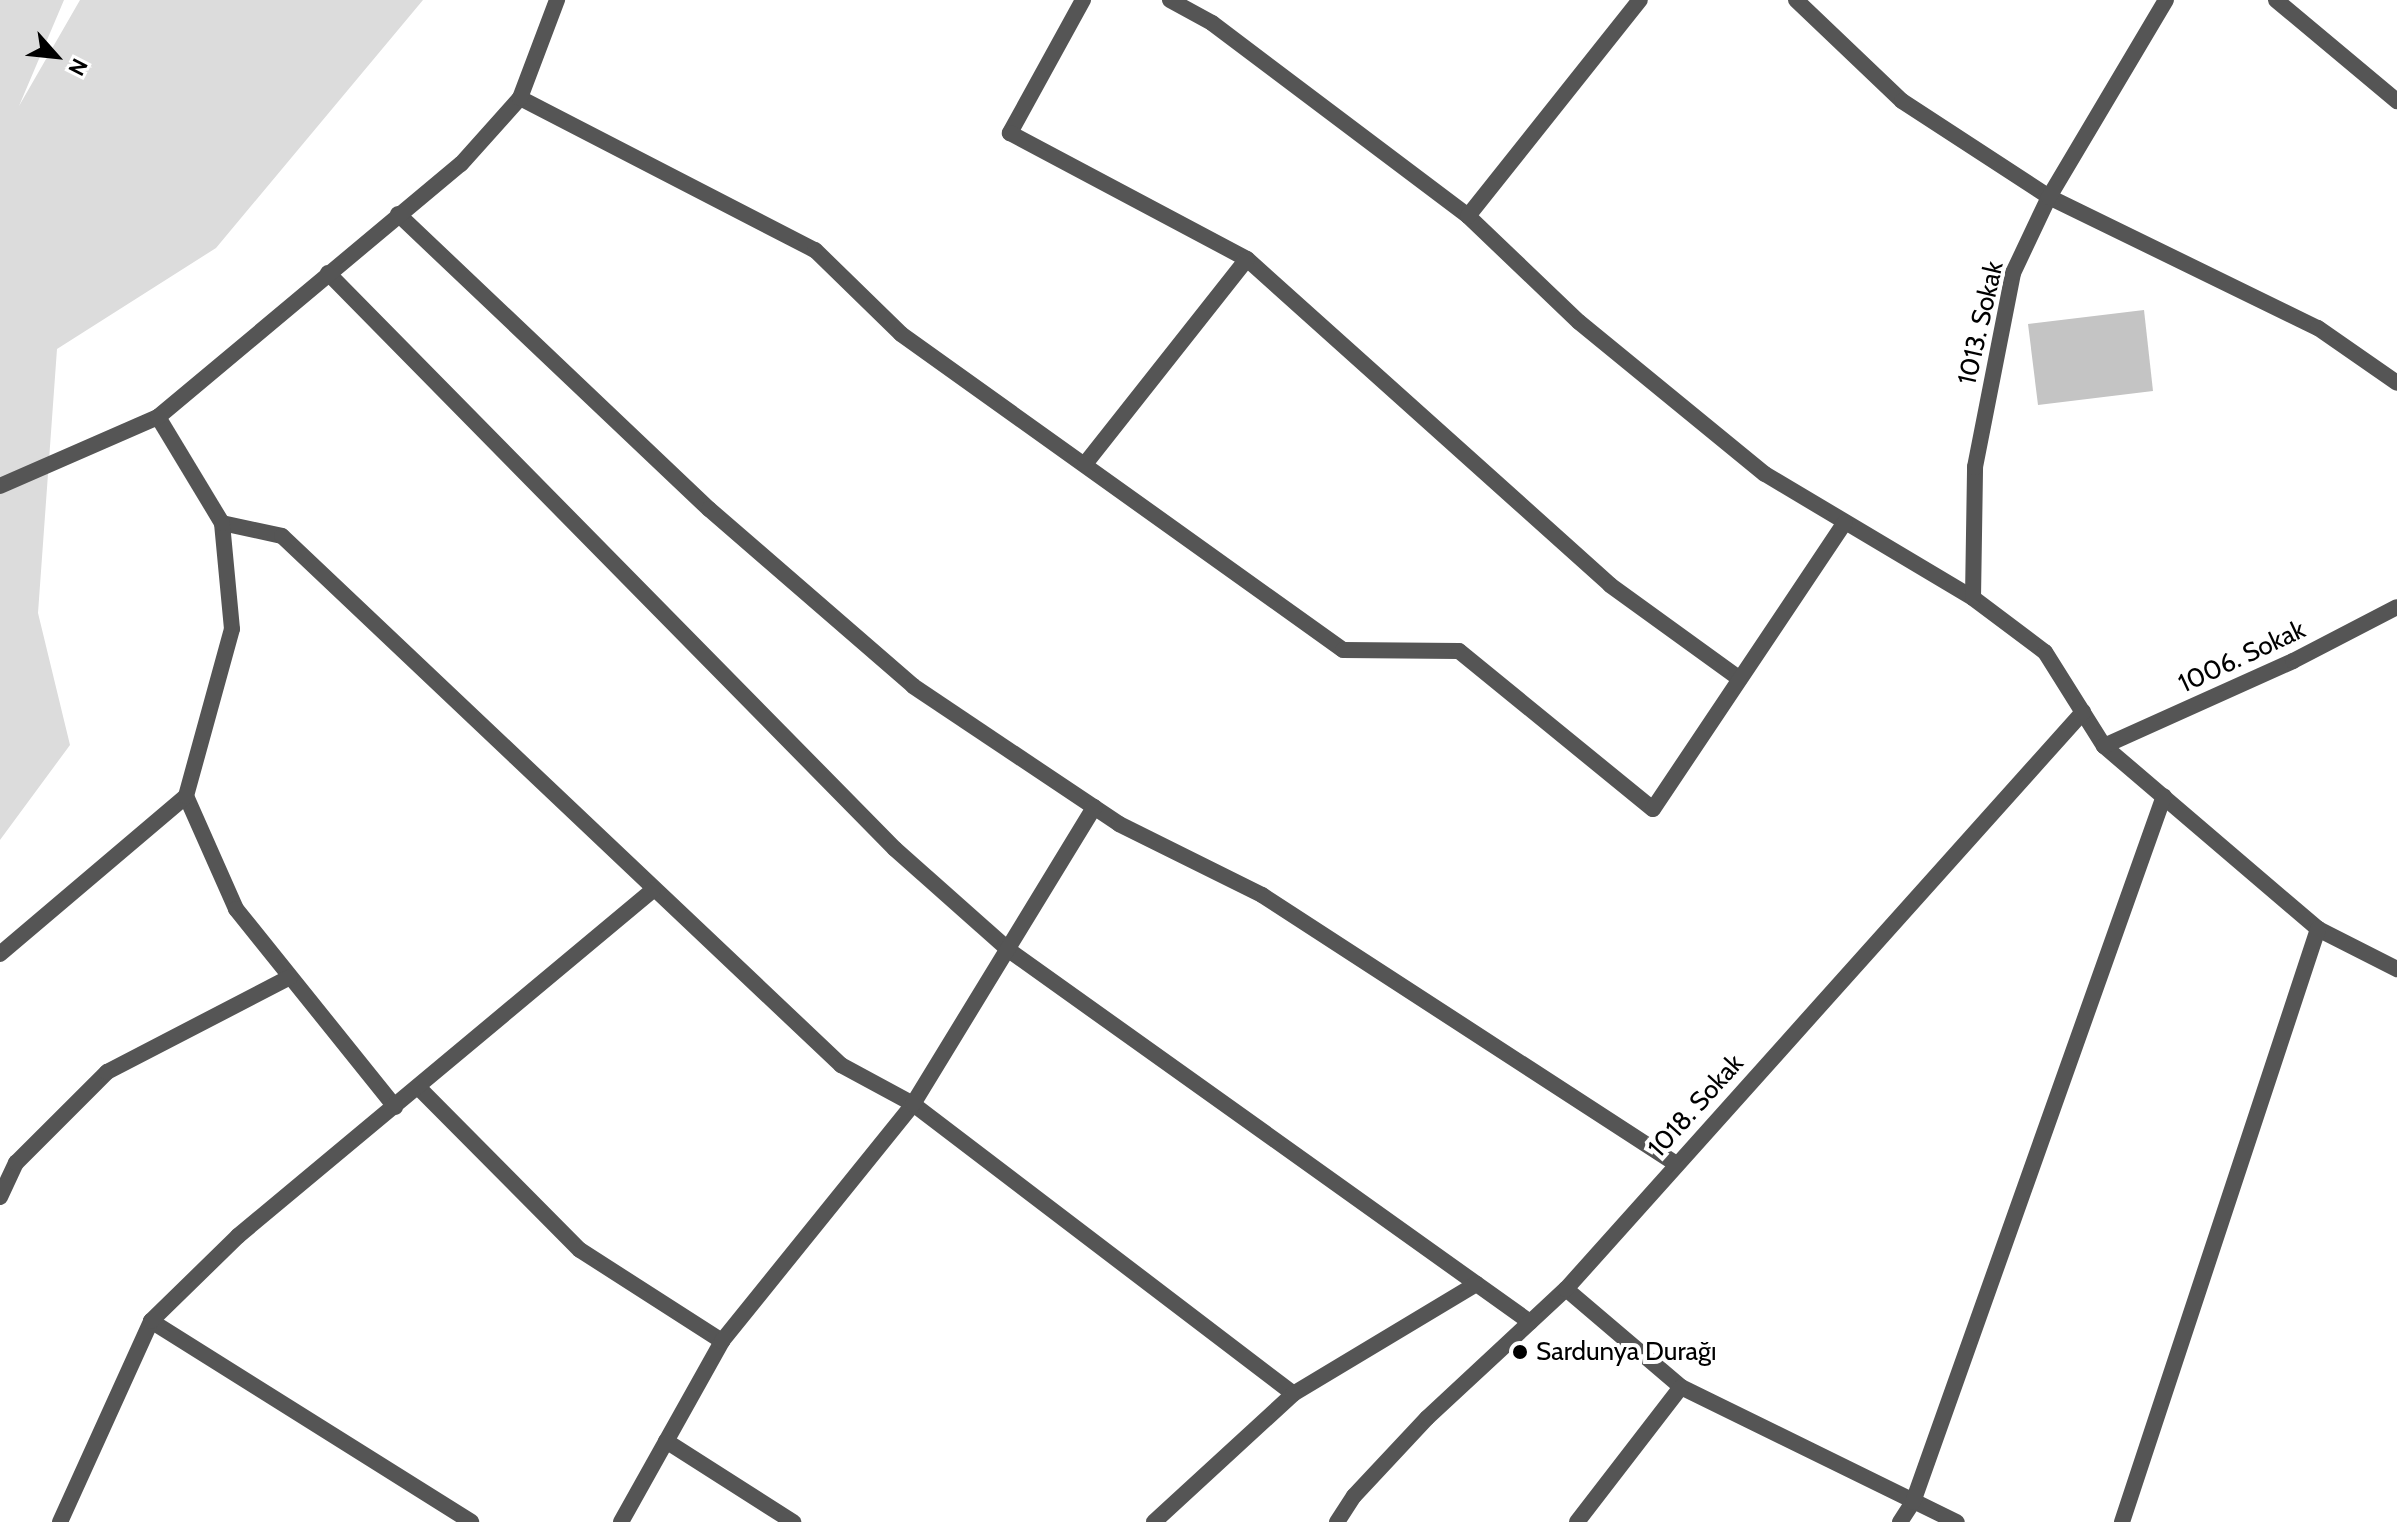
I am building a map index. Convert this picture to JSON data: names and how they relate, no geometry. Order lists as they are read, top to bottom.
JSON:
{
  "streets": {
    "street": ["1013. Sokak", "1006. Sokak", "1018. Sokak"]
  },
  "places": ["Sardunya Durağı"],
  "north": "bottom right"
}
